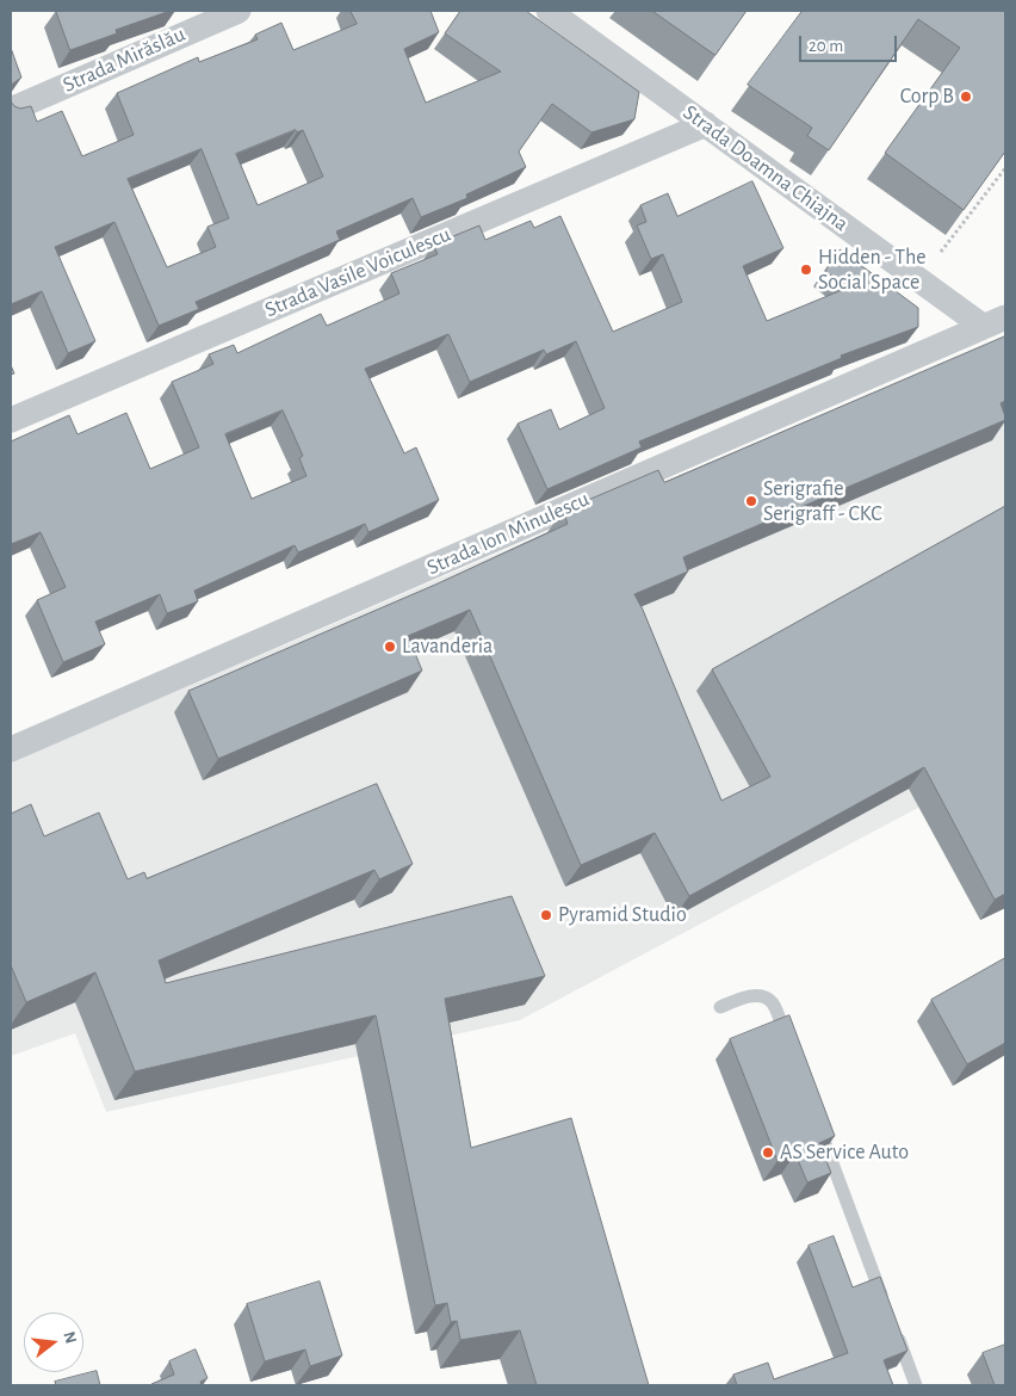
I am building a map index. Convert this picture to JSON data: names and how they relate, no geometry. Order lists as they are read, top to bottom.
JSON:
{
  "streets": {
    "street": [
      "Strada Mirăslău",
      "Strada Doamna Chiajna",
      "Strada Vasile Voiculescu",
      "Strada Ion Minulescu"
    ]
  },
  "crossings": [
    ["Strada Doamna Chiajna", "Strada Vasile Voiculescu"],
    ["Strada Doamna Chiajna", "Strada Ion Minulescu"]
  ],
  "places": [
    "Corp B",
    "Hidden - The Social Space",
    "Serigrafie Serigraff - CKC",
    "Lavanderia",
    "Pyramid Studio",
    "AS Service Auto"
  ],
  "scale_bar": "20 m",
  "north": "right"
}
